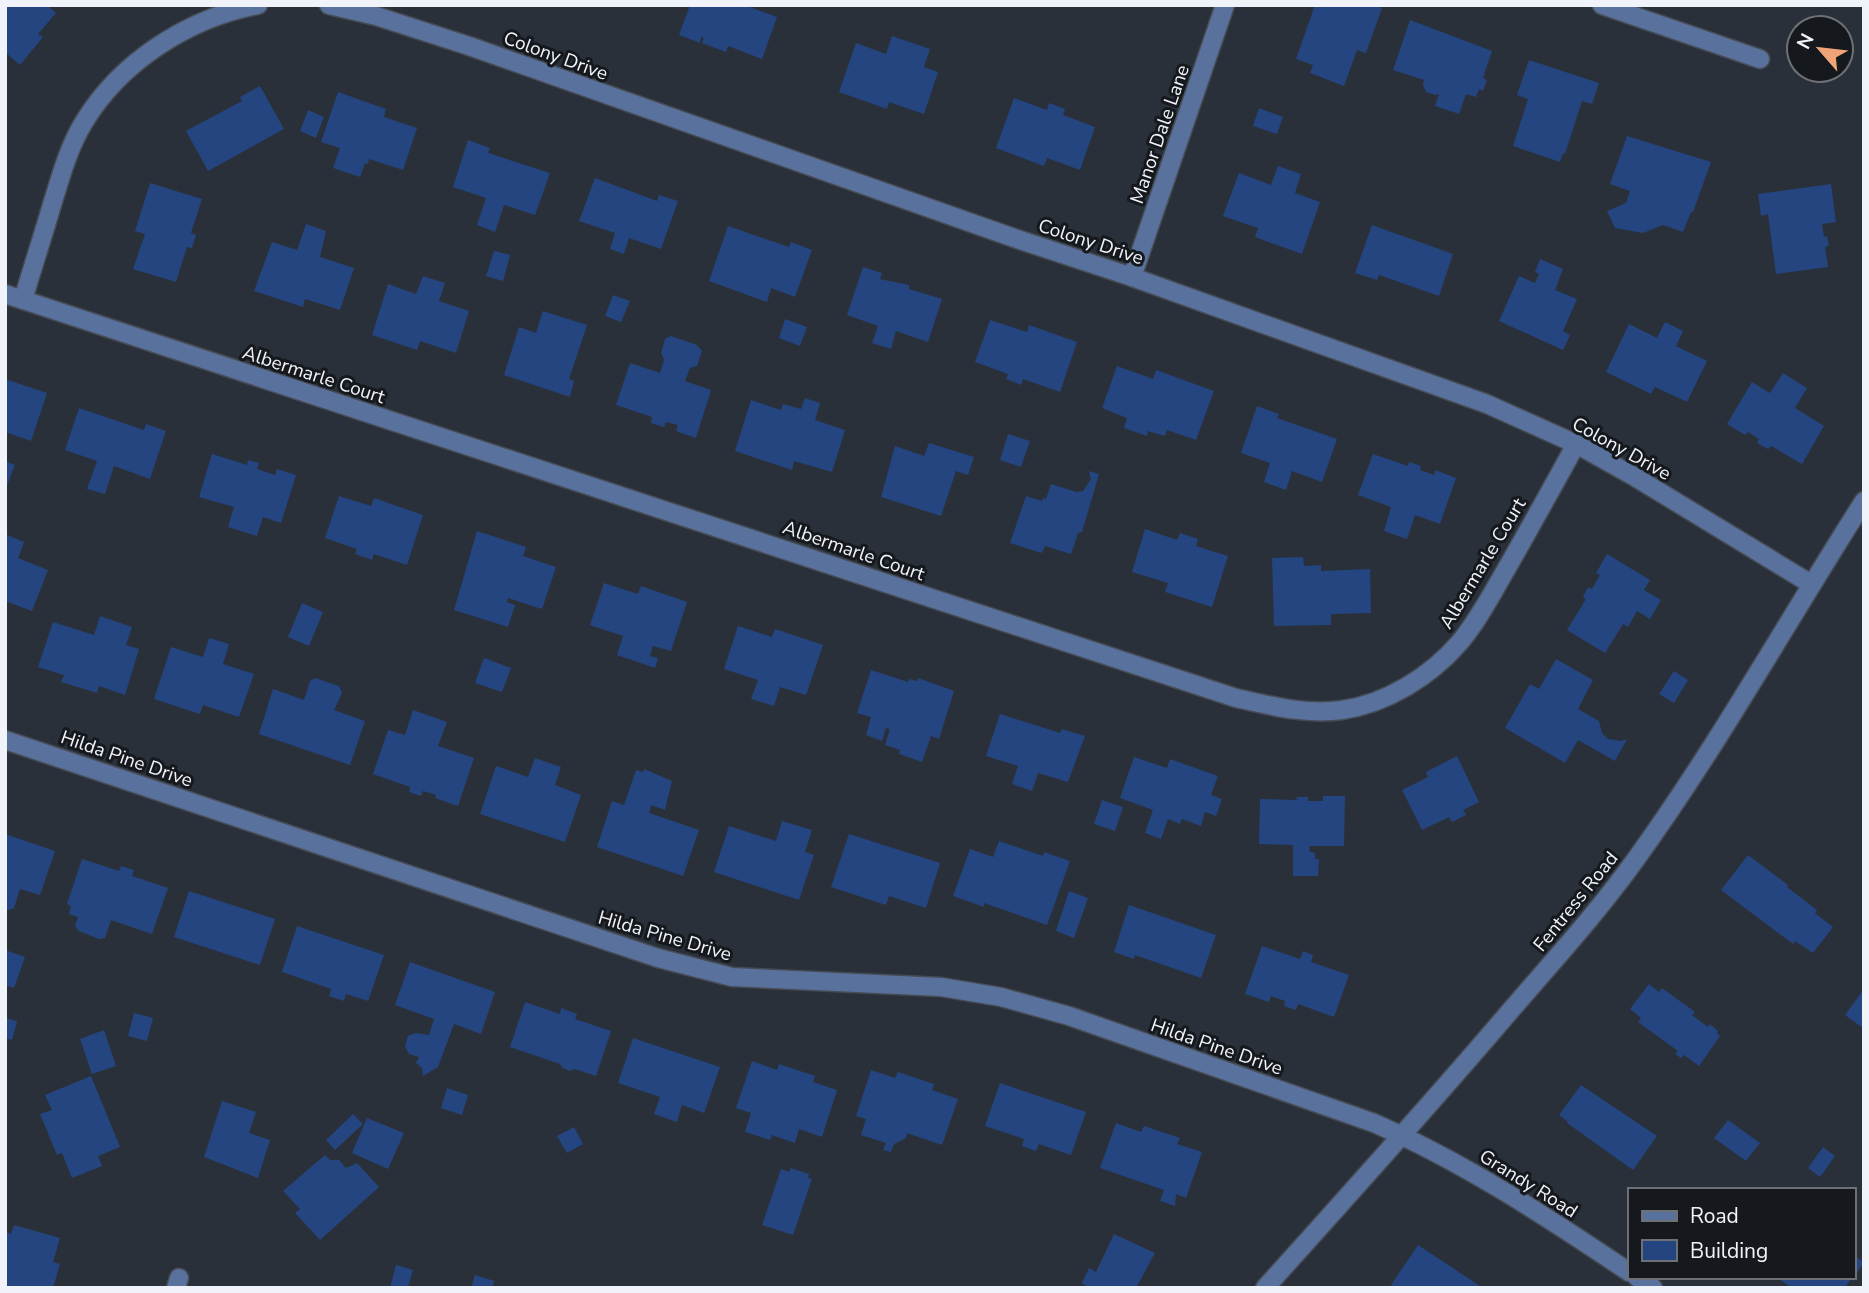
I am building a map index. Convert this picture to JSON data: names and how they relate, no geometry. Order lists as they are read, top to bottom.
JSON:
{
  "streets": {
    "street": [
      "Colony Drive",
      "Manor Dale Lane",
      "Albermarle Court",
      "Hilda Pine Drive",
      "Fentress Road",
      "Grandy Road"
    ]
  },
  "crossings": [
    ["Colony Drive", "Manor Dale Lane"],
    ["Colony Drive", "Albermarle Court"],
    ["Colony Drive", "Fentress Road"],
    ["Hilda Pine Drive", "Fentress Road"],
    ["Hilda Pine Drive", "Grandy Road"],
    ["Fentress Road", "Grandy Road"]
  ],
  "legend": ["Road", "Building"],
  "north": "top left"
}
